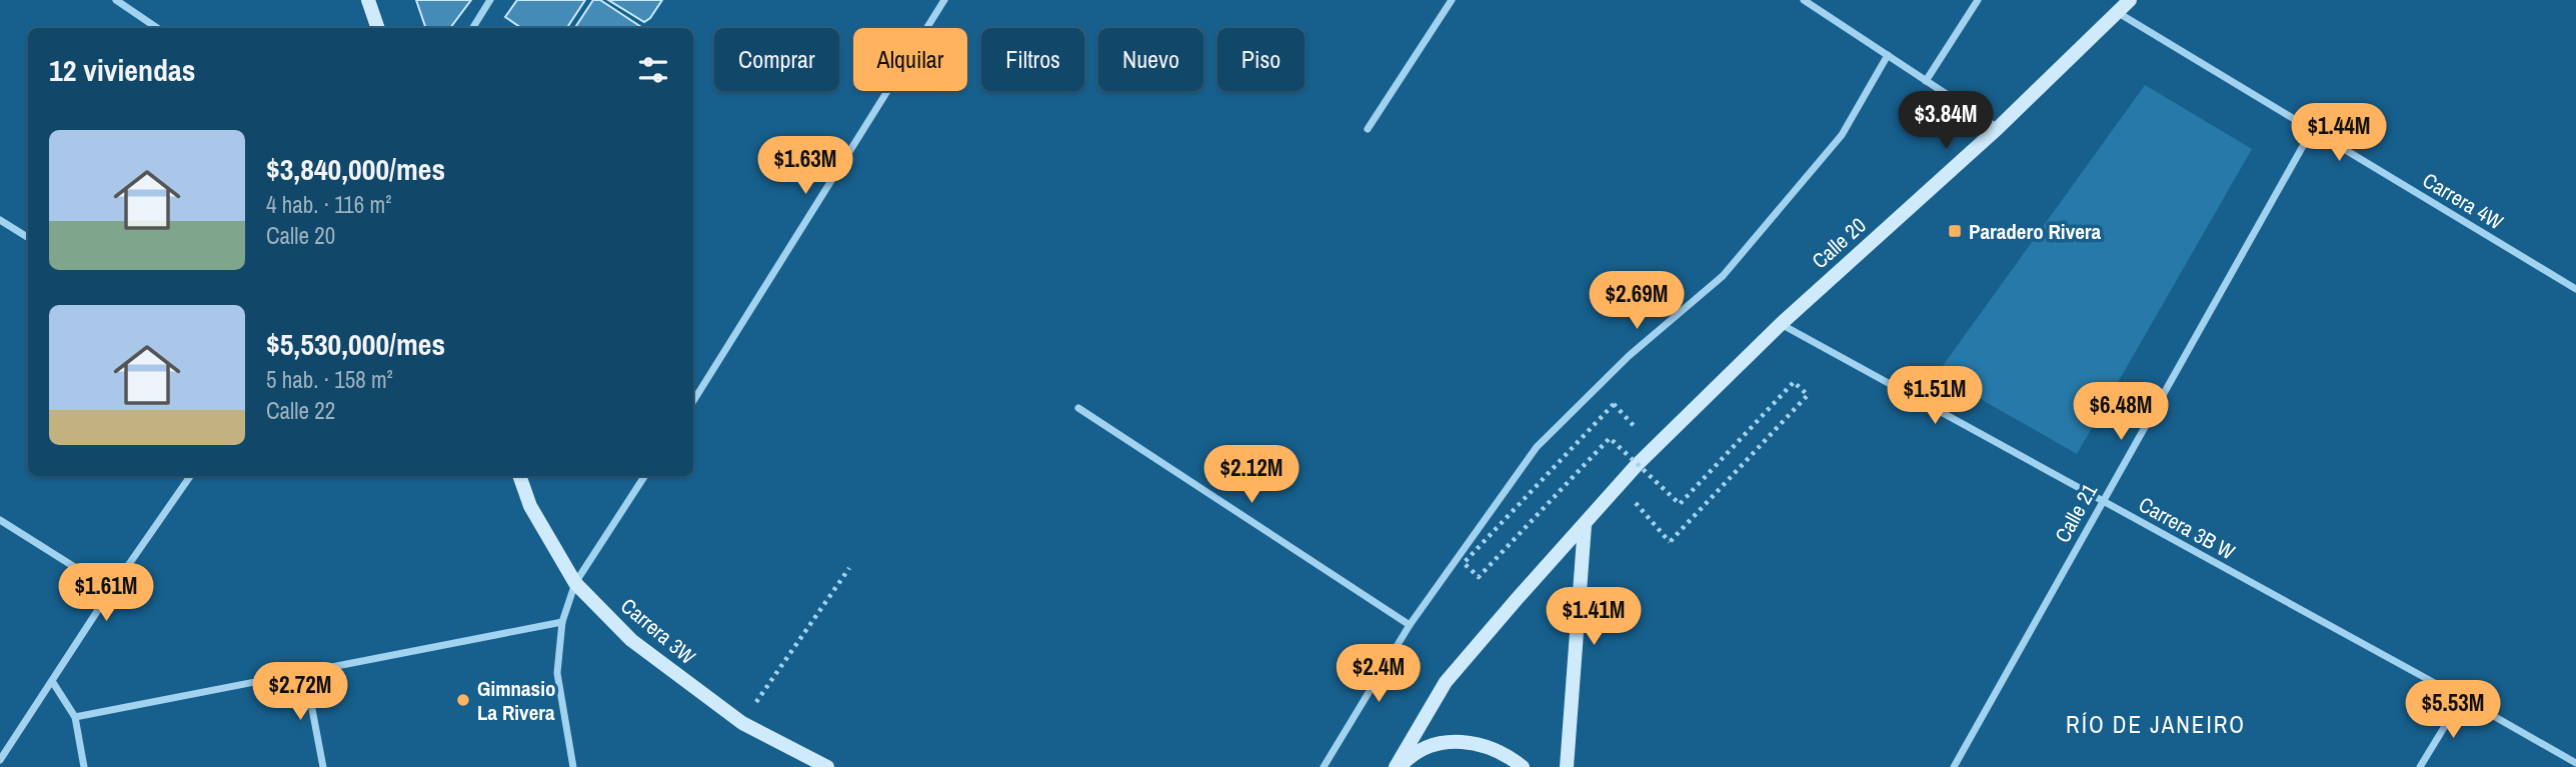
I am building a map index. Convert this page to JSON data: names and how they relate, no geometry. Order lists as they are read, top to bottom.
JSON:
{
  "streets": {
    "main road": ["Calle 20", "Carrera 3W"],
    "street": ["Carrera 4W", "Calle 21", "Carrera 3B W"]
  },
  "crossings": [
    ["Carrera 4W", "Calle 20"],
    ["Carrera 4W", "Calle 21"],
    ["Calle 20", "Carrera 3B W"],
    ["Calle 21", "Carrera 3B W"]
  ],
  "districts": ["RÍO DE JANEIRO"],
  "places": {
    "transit": ["Paradero Rivera"],
    "other": ["Gimnasio La Rivera"]
  },
  "page": {
    "chip": [
      "Comprar",
      "Alquilar",
      "Filtros",
      "Nuevo",
      "Piso"
    ],
    "heading": "12 viviendas",
    "price": [
      "$3.84M",
      "$1.44M",
      "$1.63M",
      "$2.69M",
      "$1.51M",
      "$6.48M",
      "$2.12M",
      "$1.61M",
      "$1.41M",
      "$2.4M",
      "$2.72M",
      "$5.53M"
    ],
    "list": [
      {
        "name": "$3,840,000/mes",
        "note": "4 hab. · 116 m² · Calle 20"
      },
      {
        "name": "$5,530,000/mes",
        "note": "5 hab. · 158 m² · Calle 22"
      }
    ]
  }
}
